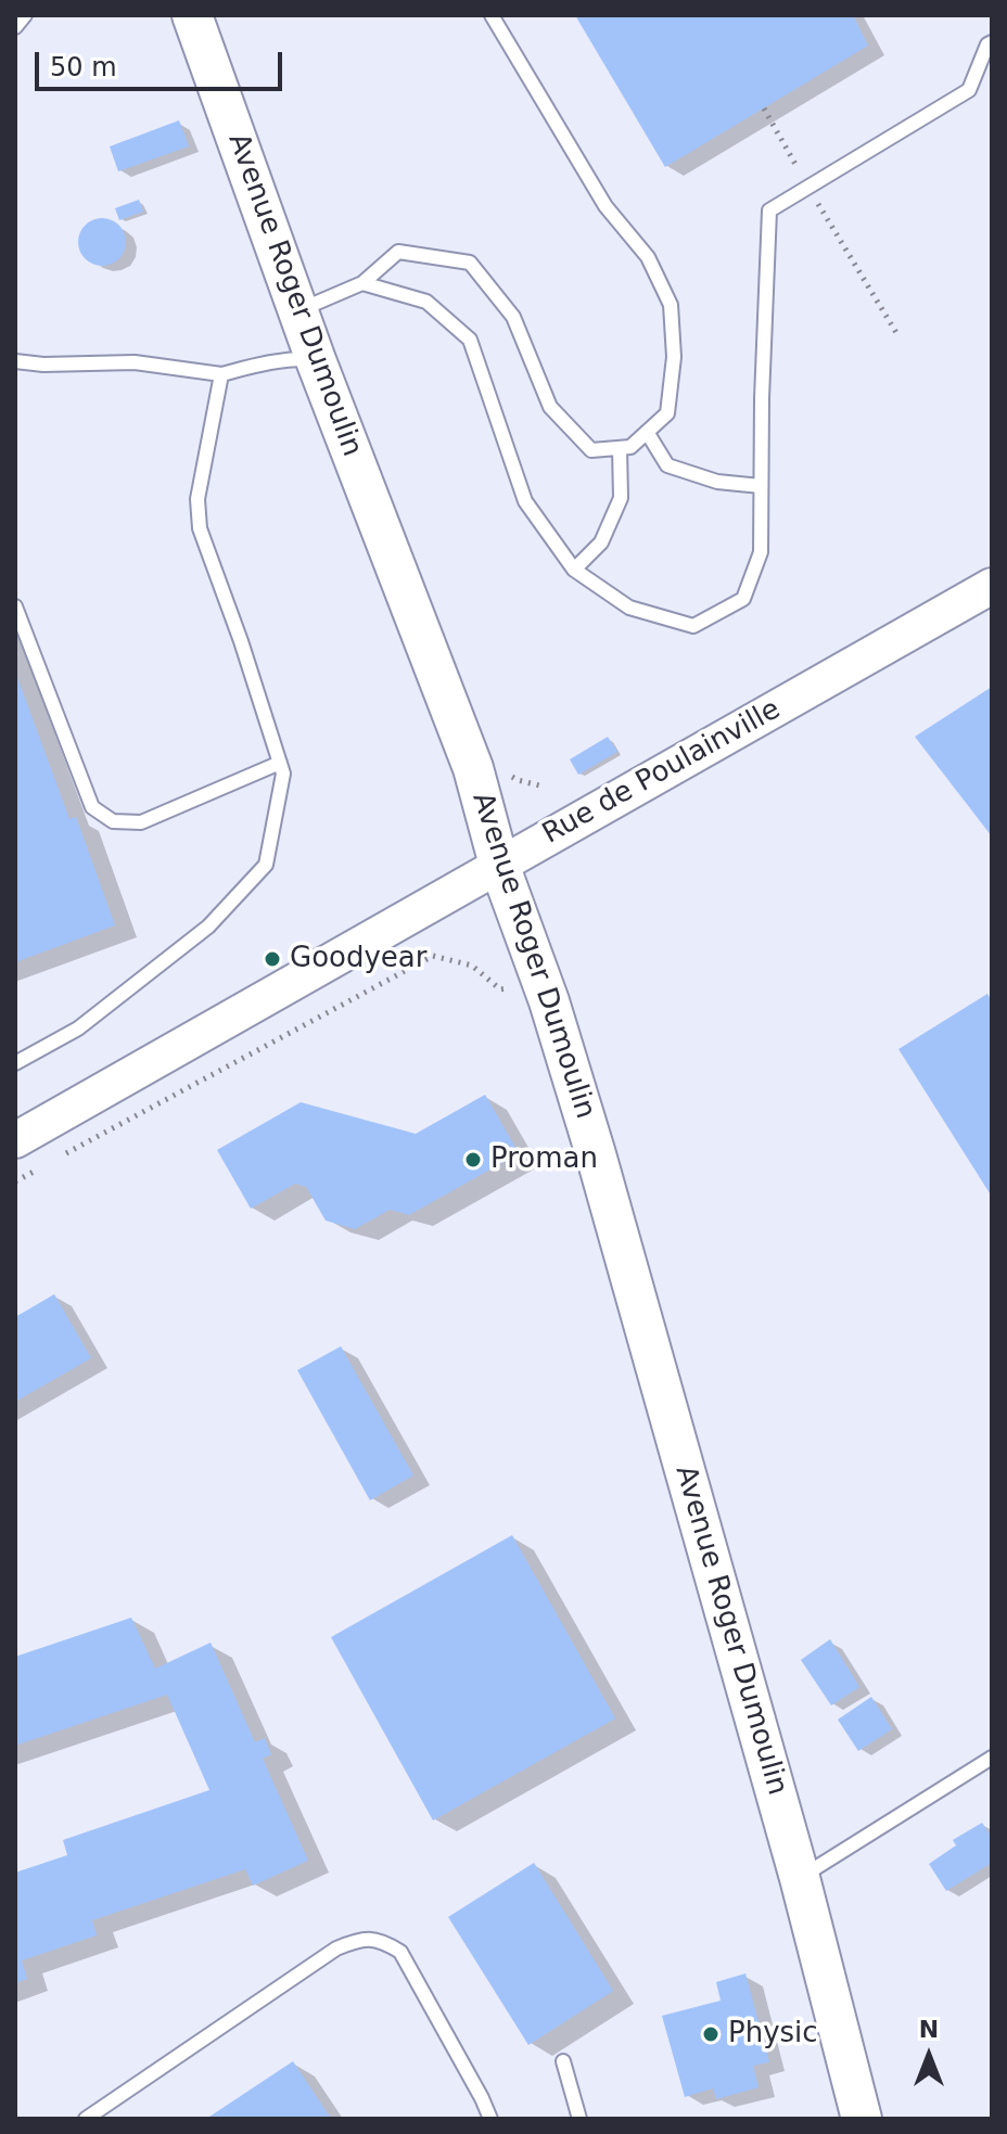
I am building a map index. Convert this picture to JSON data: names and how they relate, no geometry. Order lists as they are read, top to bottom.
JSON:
{
  "streets": {
    "main road": ["Avenue Roger Dumoulin"],
    "street": ["Rue de Poulainville"]
  },
  "crossings": [
    ["Avenue Roger Dumoulin", "Rue de Poulainville"]
  ],
  "places": ["Goodyear", "Proman", "Physic"],
  "scale_bar": "50 m",
  "north": "top"
}
